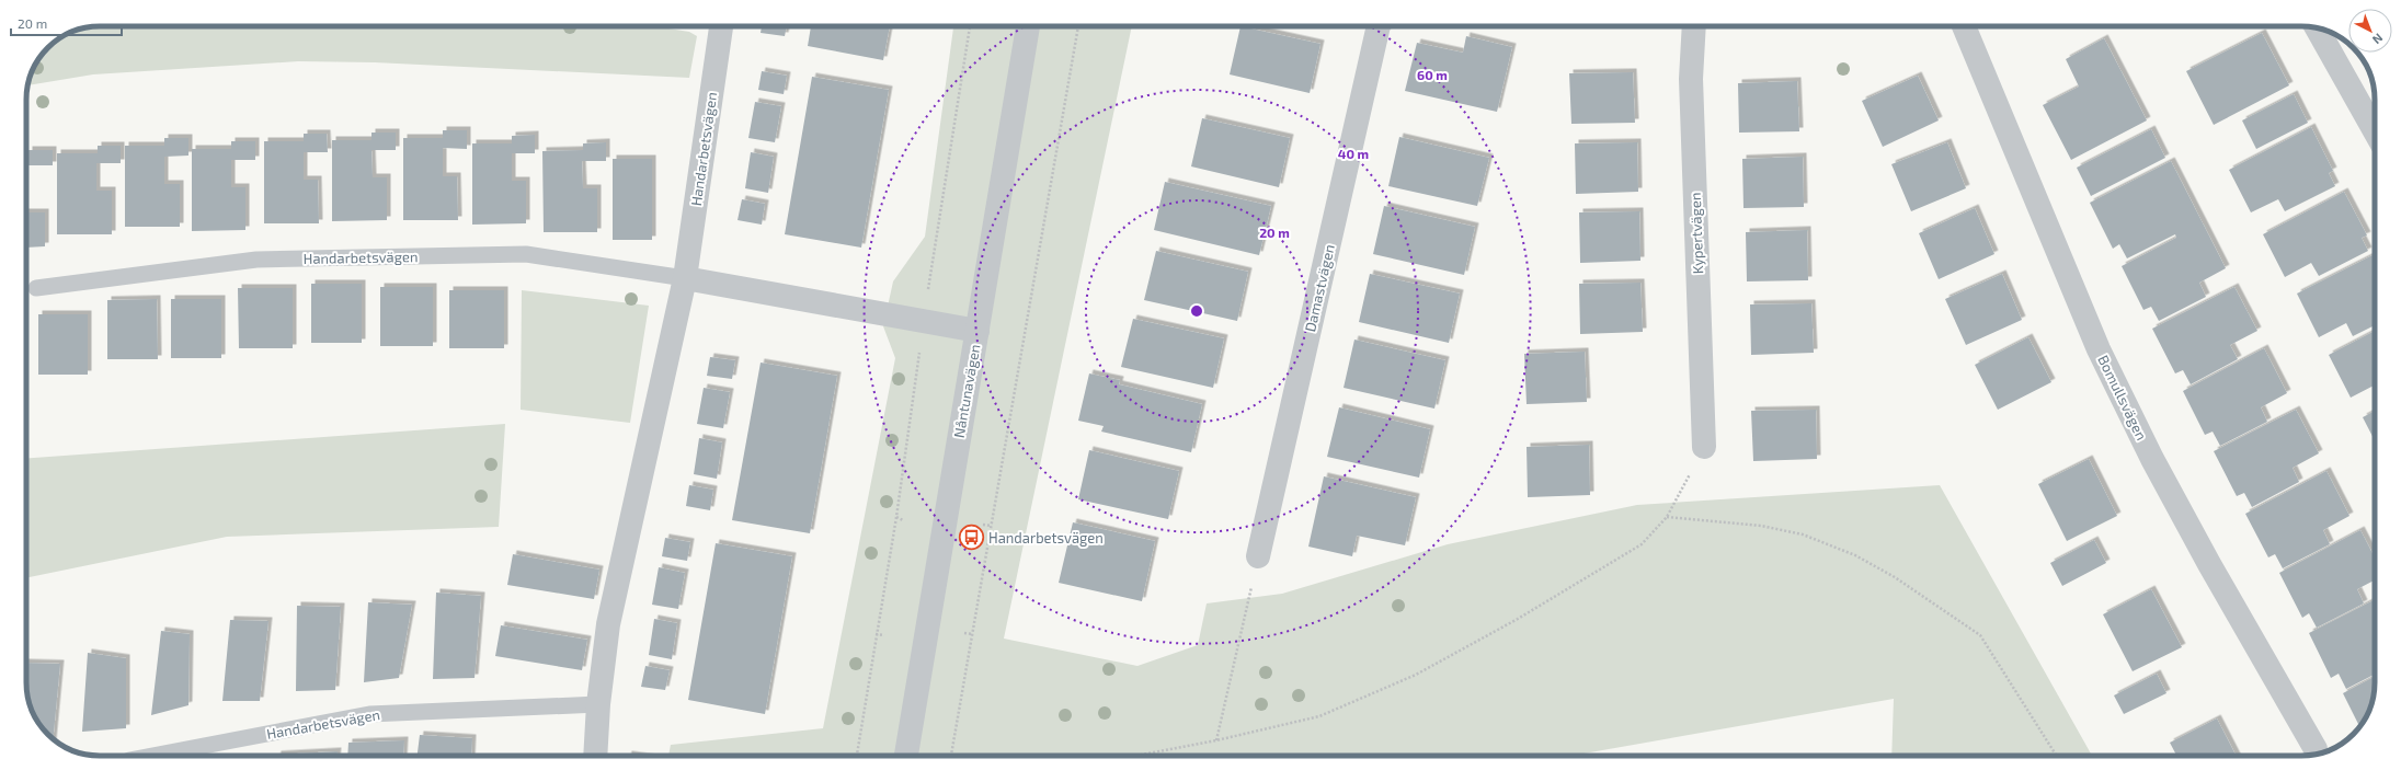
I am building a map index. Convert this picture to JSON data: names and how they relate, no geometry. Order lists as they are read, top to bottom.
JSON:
{
  "streets": {
    "street": [
      "Handarbetsvägen",
      "Kypertvägen",
      "Damastvägen",
      "Nåntunavägen",
      "Bomullsvägen"
    ]
  },
  "crossings": [
    ["Handarbetsvägen", "Nåntunavägen"]
  ],
  "places": {
    "bus stop": ["Handarbetsvägen"]
  },
  "scale_bar": "20 m",
  "north": "bottom right",
  "rings": ["60 m", "40 m", "20 m"]
}
